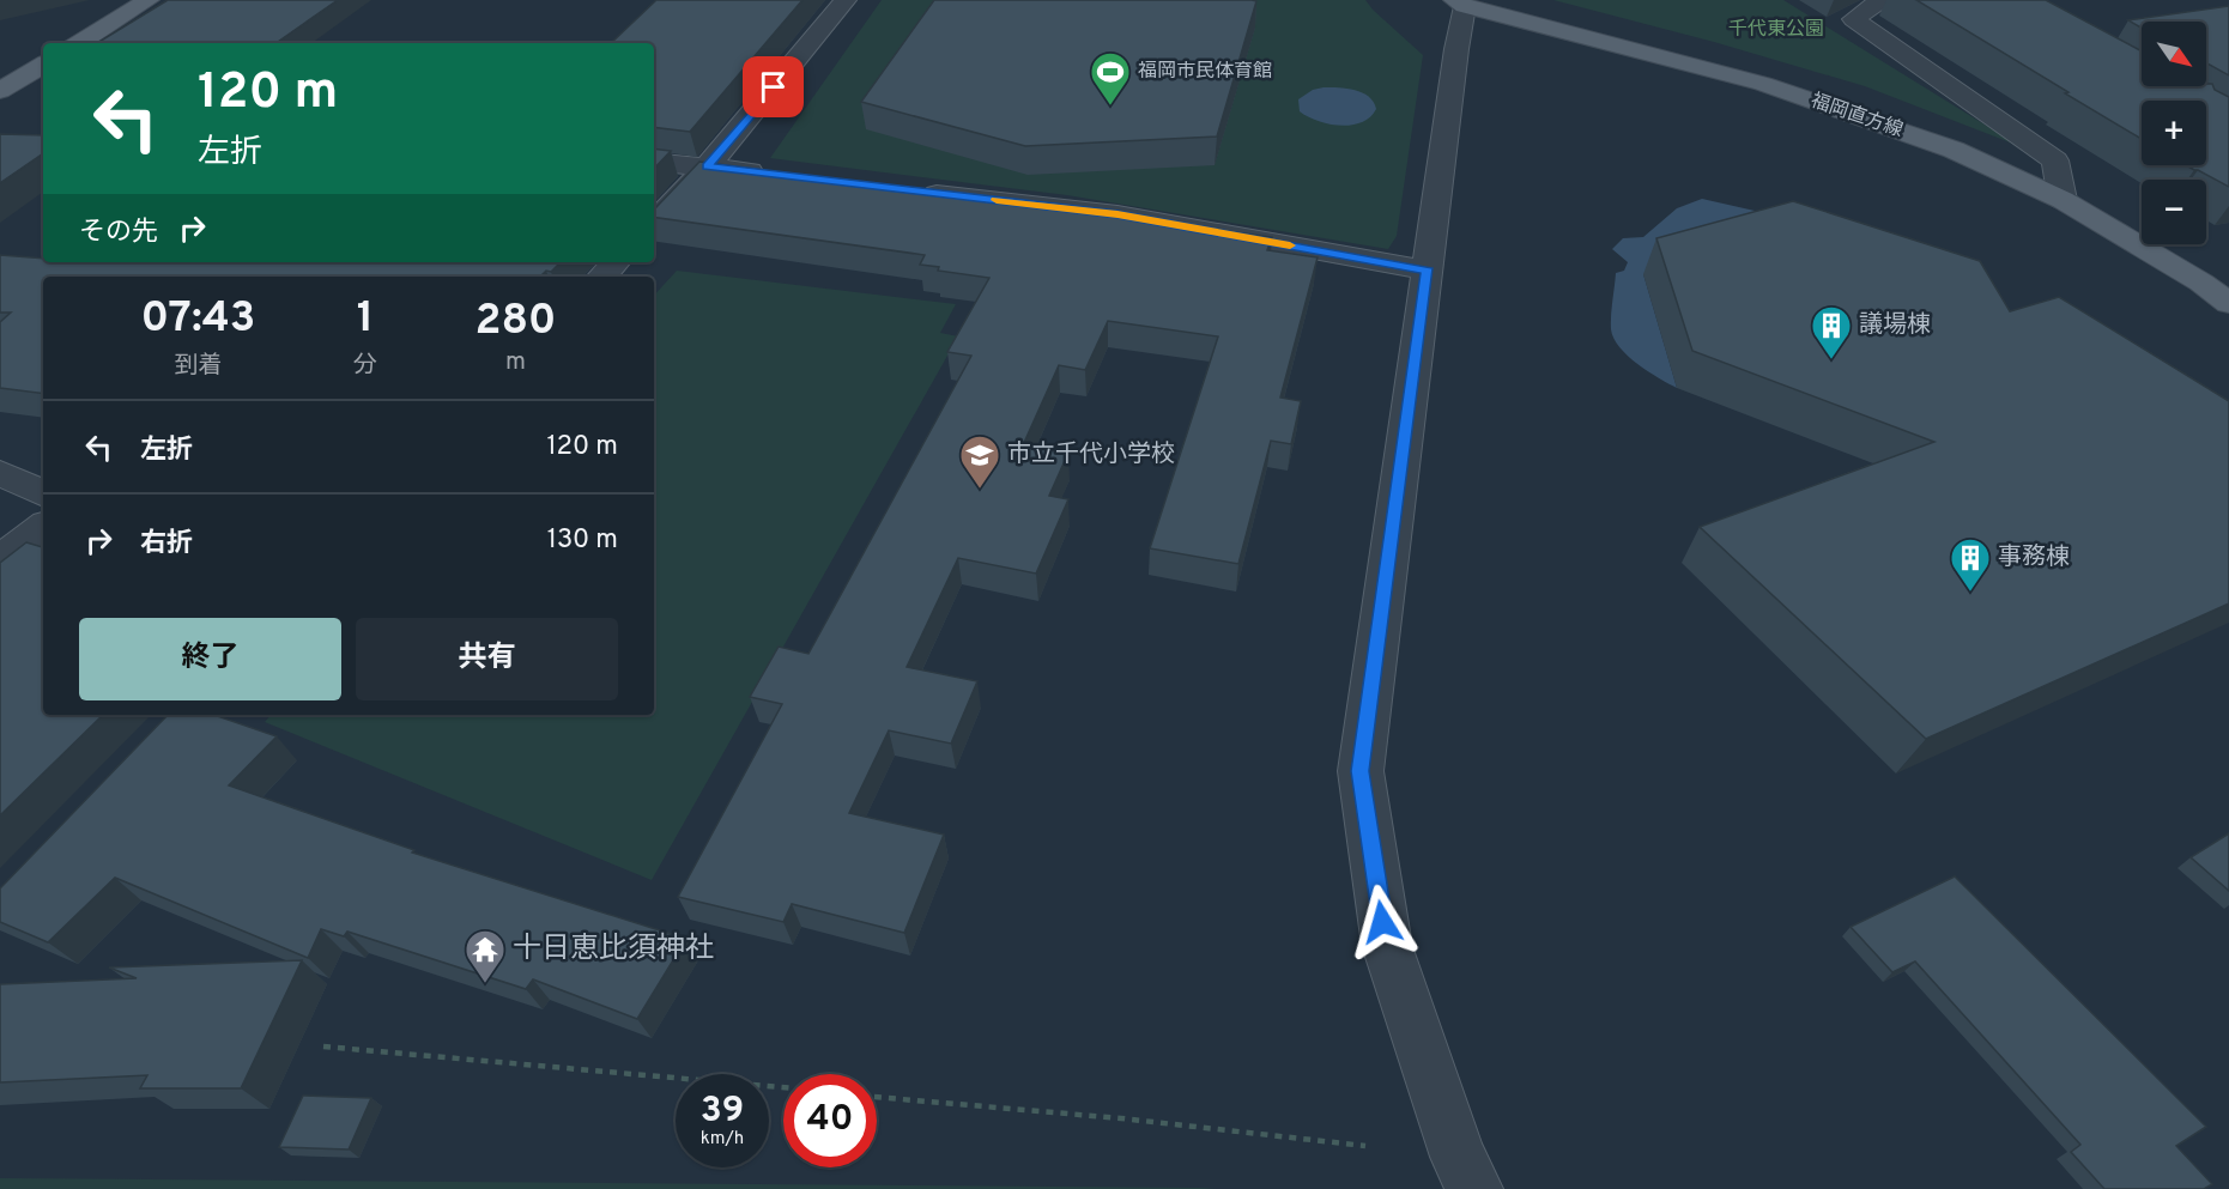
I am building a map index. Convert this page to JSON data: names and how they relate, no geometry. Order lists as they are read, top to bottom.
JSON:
{
  "streets": {
    "main road": ["福岡直方線"]
  },
  "parks": ["千代東公園"],
  "places": {
    "sports": ["福岡市民体育館"],
    "building": ["議場棟", "事務棟"],
    "school or university": ["市立千代小学校"],
    "temple": ["十日恵比須神社"]
  },
  "north": "bottom right",
  "page": {
    "map_buttons": ["+", "−"],
    "turn": ["120 m", "左折"],
    "then": "その先",
    "eta": [
      "07:43",
      "到着",
      "1",
      "分",
      "280",
      "m"
    ],
    "list": [
      {
        "name": "左折",
        "value": "120 m"
      },
      {
        "name": "右折",
        "value": "130 m"
      }
    ],
    "buttons": ["終了", "共有"],
    "speed": "39 km/h",
    "limit": "40"
  }
}
